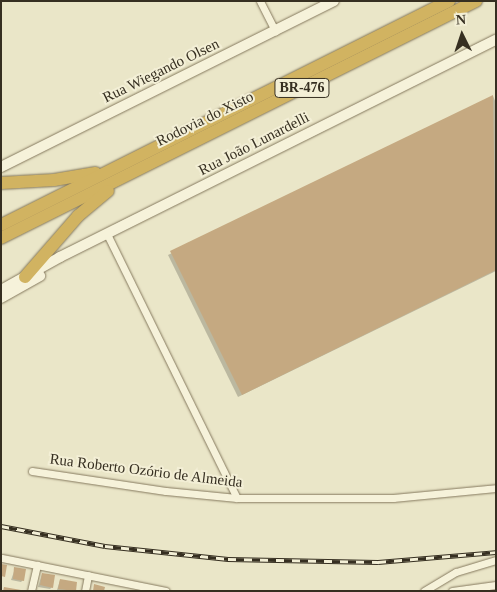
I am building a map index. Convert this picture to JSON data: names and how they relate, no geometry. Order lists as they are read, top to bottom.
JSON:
{
  "streets": {
    "highway": ["BR-476", "Rodovia do Xisto"],
    "street": ["Rua Wiegando Olsen", "Rua João Lunardelli", "Rua Roberto Ozório de Almeida"]
  },
  "north": "top"
}
